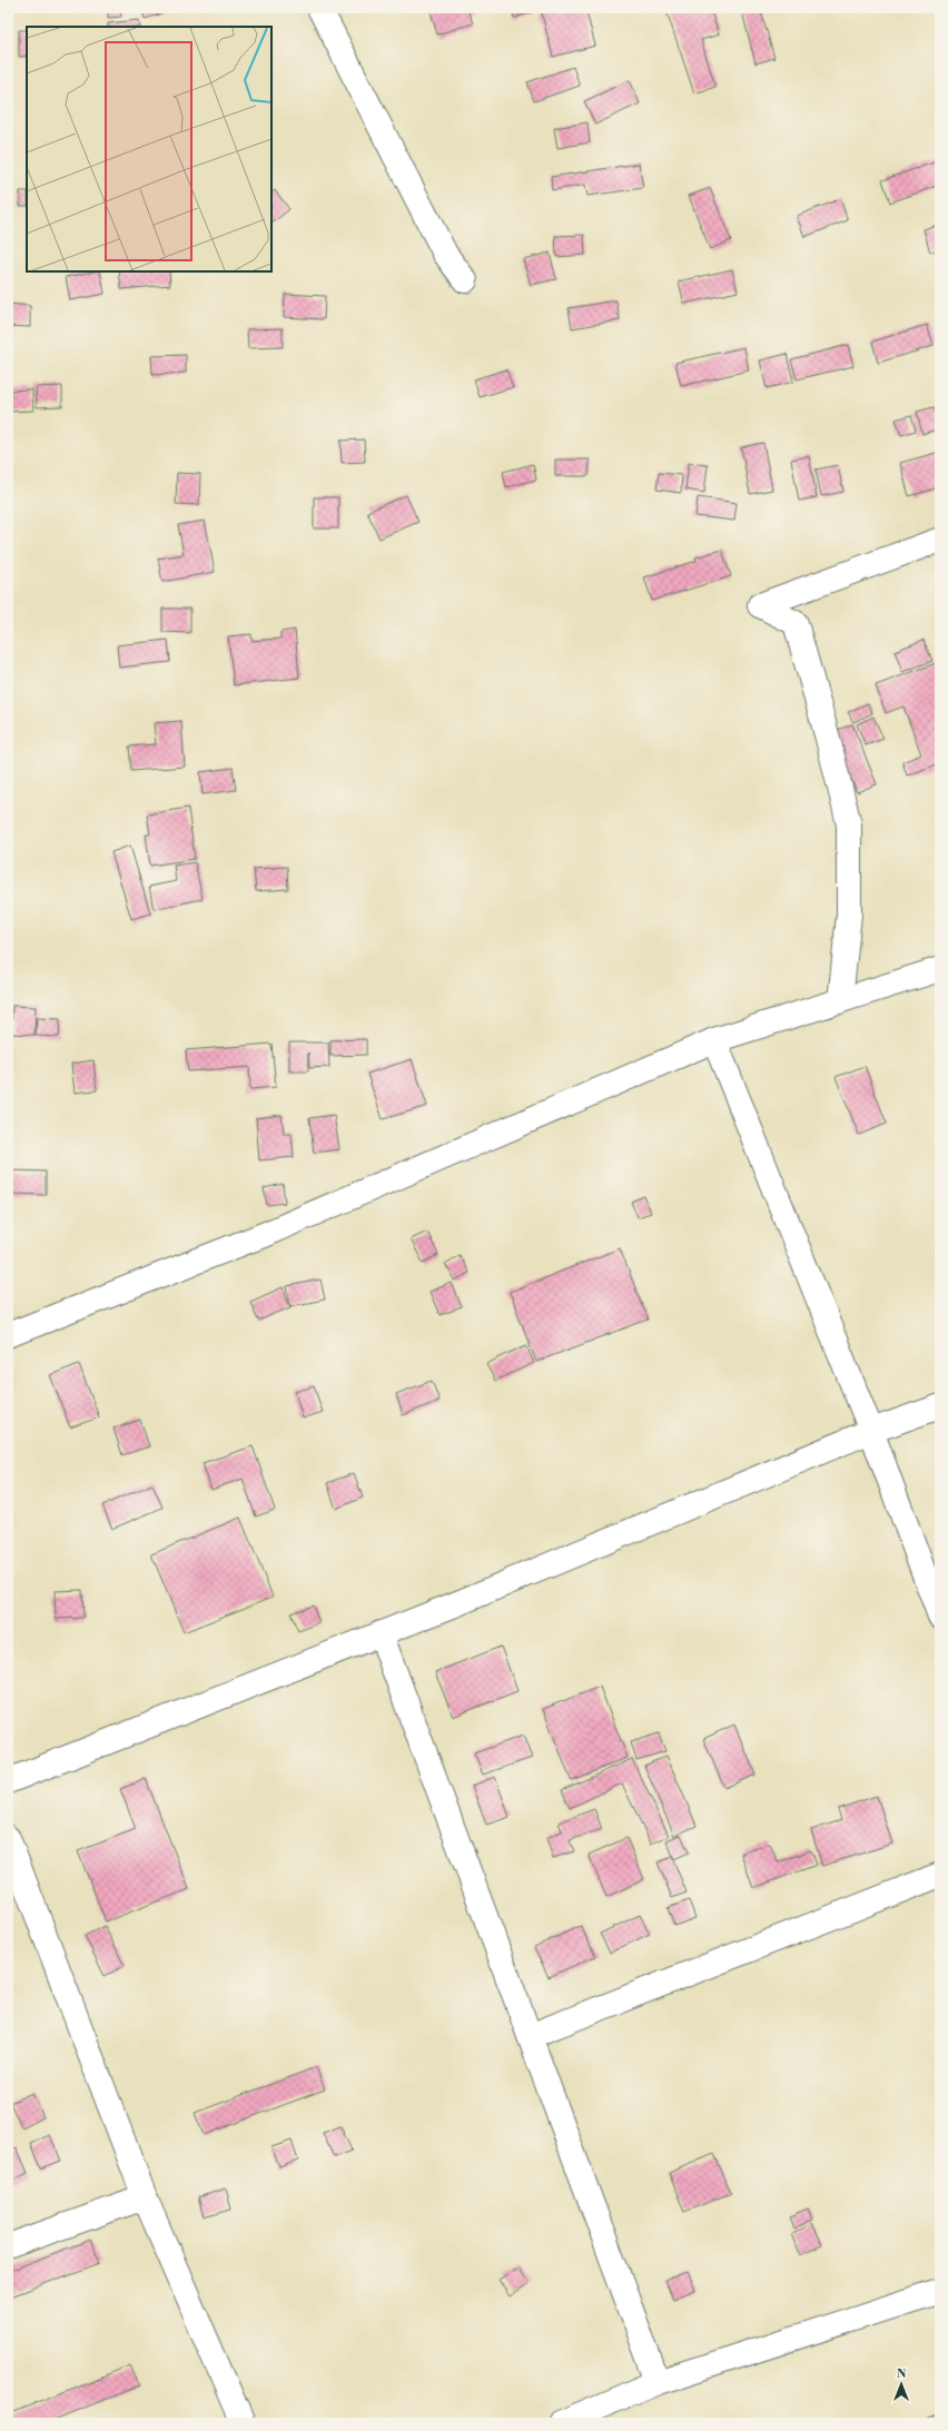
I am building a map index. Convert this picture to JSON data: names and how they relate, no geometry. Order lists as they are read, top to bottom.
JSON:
{
  "north": "top"
}
